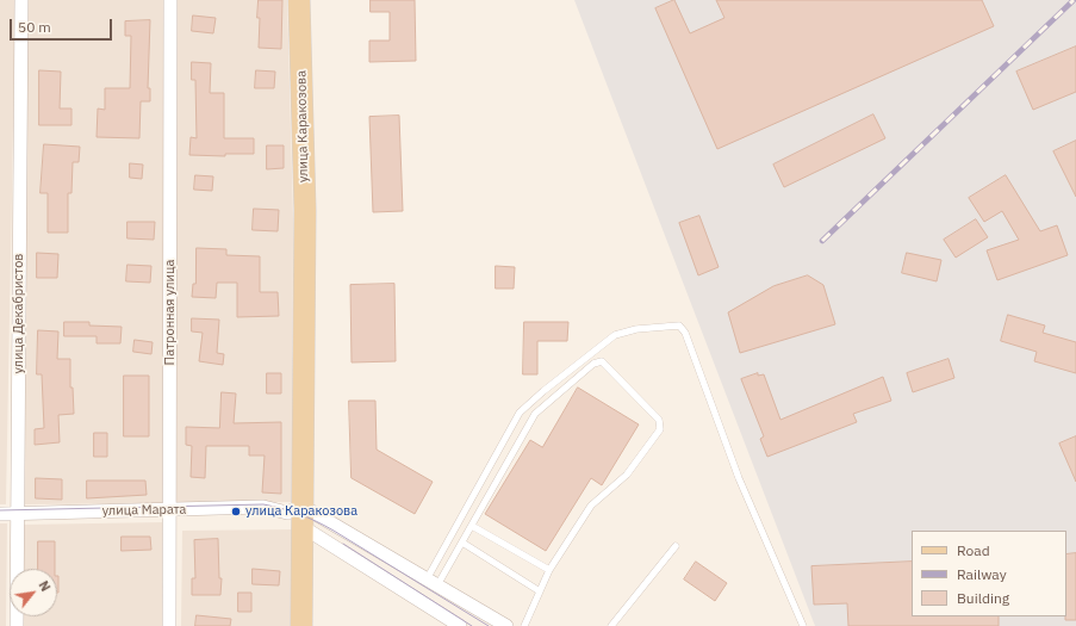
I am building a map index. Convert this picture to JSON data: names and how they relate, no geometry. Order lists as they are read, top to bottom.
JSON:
{
  "streets": {
    "main road": ["улица Каракозова"],
    "street": ["Патронная улица", "улица Декабристов", "улица Марата"]
  },
  "crossings": [
    ["улица Каракозова", "улица Марата"],
    ["Патронная улица", "улица Марата"],
    ["улица Декабристов", "улица Марата"]
  ],
  "places": ["улица Каракозова"],
  "legend": ["Road", "Railway", "Building"],
  "scale_bar": "50 m",
  "north": "top right"
}
